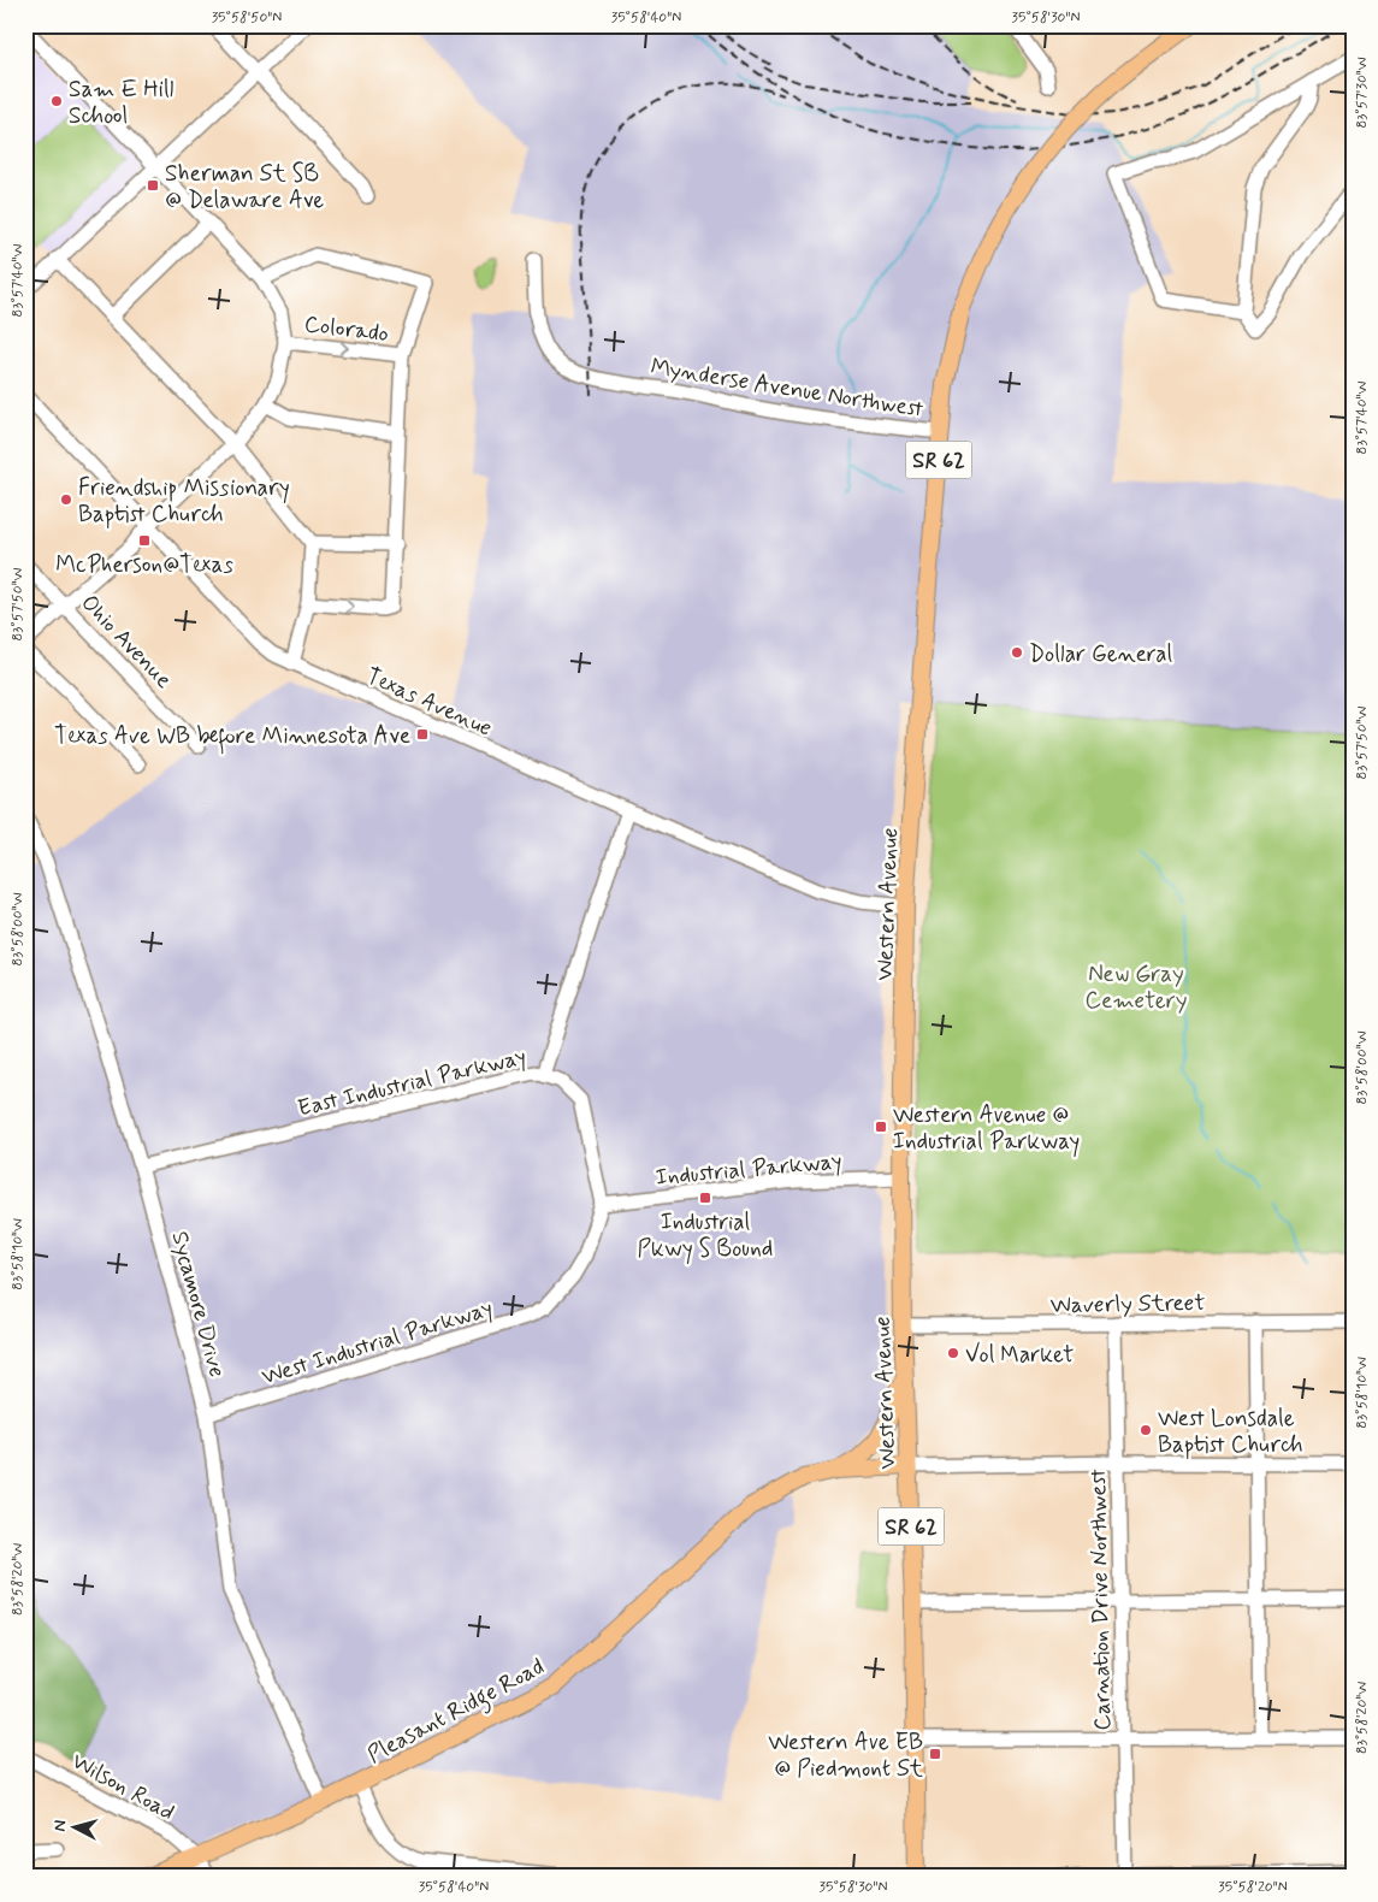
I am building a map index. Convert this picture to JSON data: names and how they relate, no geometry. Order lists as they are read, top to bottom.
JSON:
{
  "streets": {
    "main road": ["SR 62", "Western Avenue", "Pleasant Ridge Road"],
    "street": [
      "Colorado",
      "Mynderse Avenue Northwest",
      "Ohio Avenue",
      "Texas Avenue",
      "East Industrial Parkway",
      "Industrial Parkway",
      "Waverly Street",
      "Sycamore Drive",
      "West Industrial Parkway",
      "Carnation Drive Northwest",
      "Wilson Road"
    ]
  },
  "crossings": [
    ["Mynderse Avenue Northwest", "Western Avenue"],
    ["Texas Avenue", "Western Avenue"],
    ["Western Avenue", "Industrial Parkway"],
    ["Western Avenue", "Waverly Street"],
    ["Western Avenue", "Pleasant Ridge Road"],
    ["East Industrial Parkway", "Industrial Parkway"],
    ["East Industrial Parkway", "Sycamore Drive"],
    ["East Industrial Parkway", "West Industrial Parkway"],
    ["Industrial Parkway", "West Industrial Parkway"],
    ["Waverly Street", "Carnation Drive Northwest"],
    ["Sycamore Drive", "West Industrial Parkway"],
    ["Sycamore Drive", "Pleasant Ridge Road"],
    ["Pleasant Ridge Road", "Wilson Road"]
  ],
  "parks": ["New Gray Cemetery"],
  "places": {
    "other": [
      "Sam E Hill School",
      "Friendship Missionary Baptist Church",
      "Dollar General",
      "Vol Market",
      "West Lonsdale Baptist Church"
    ],
    "transit": [
      "Sherman St SB @ Delaware Ave",
      "McPherson@Texas",
      "Texas Ave WB before Minnesota Ave",
      "Western Avenue @ Industrial Parkway",
      "Industrial Pkwy S Bound",
      "Western Ave EB @ Piedmont St"
    ]
  },
  "north": "left",
  "coordinates": [
    "35°58'50\"N",
    "35°58'40\"N",
    "35°58'30\"N",
    "83°57'30\"W",
    "83°57'40\"W",
    "83°57'50\"W",
    "83°58'00\"W",
    "83°58'10\"W",
    "83°58'20\"W",
    "35°58'20\"N"
  ]
}
